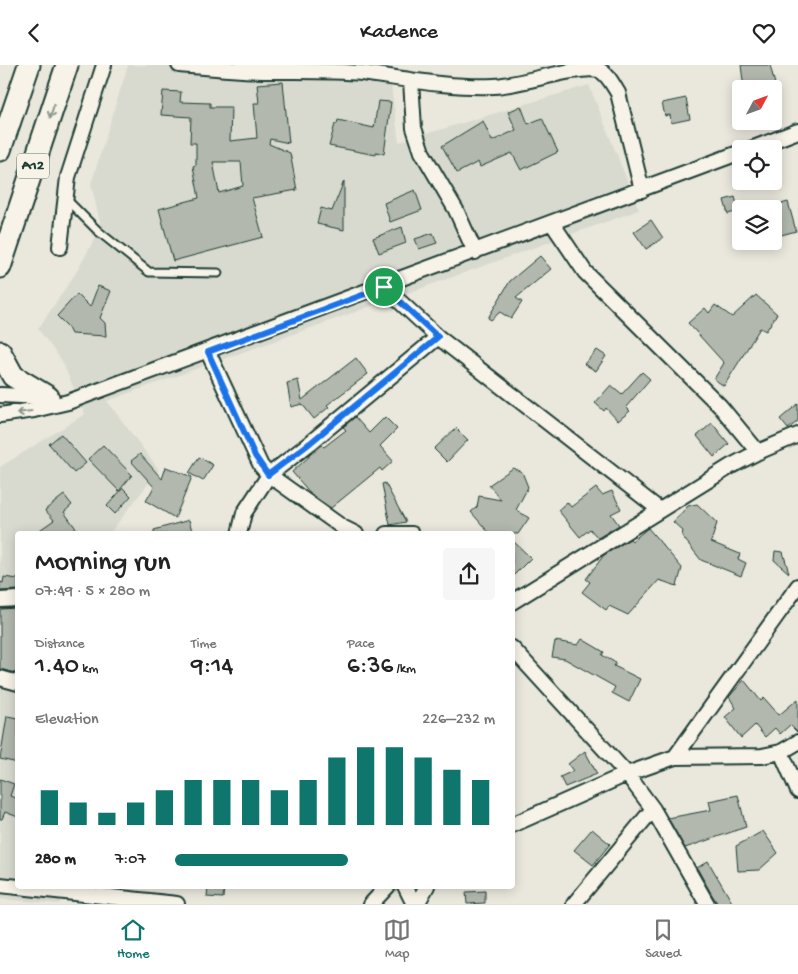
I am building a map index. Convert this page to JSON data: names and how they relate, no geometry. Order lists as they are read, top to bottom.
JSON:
{
  "streets": {
    "main road": ["A12"]
  },
  "north": "top right",
  "page": {
    "header": "Kadence",
    "heading": ["Morning run", "07:49 · 5 × 280 m"],
    "stats": [
      ["Distance", "1.40 km"],
      ["Time", "9:14"],
      ["Pace", "6:36 /km"]
    ],
    "chart": ["Elevation", "226–232 m"],
    "list": [
      {
        "name": "280 m",
        "note": "7:07"
      }
    ],
    "tabs": ["Home", "Map", "Saved"]
  }
}
